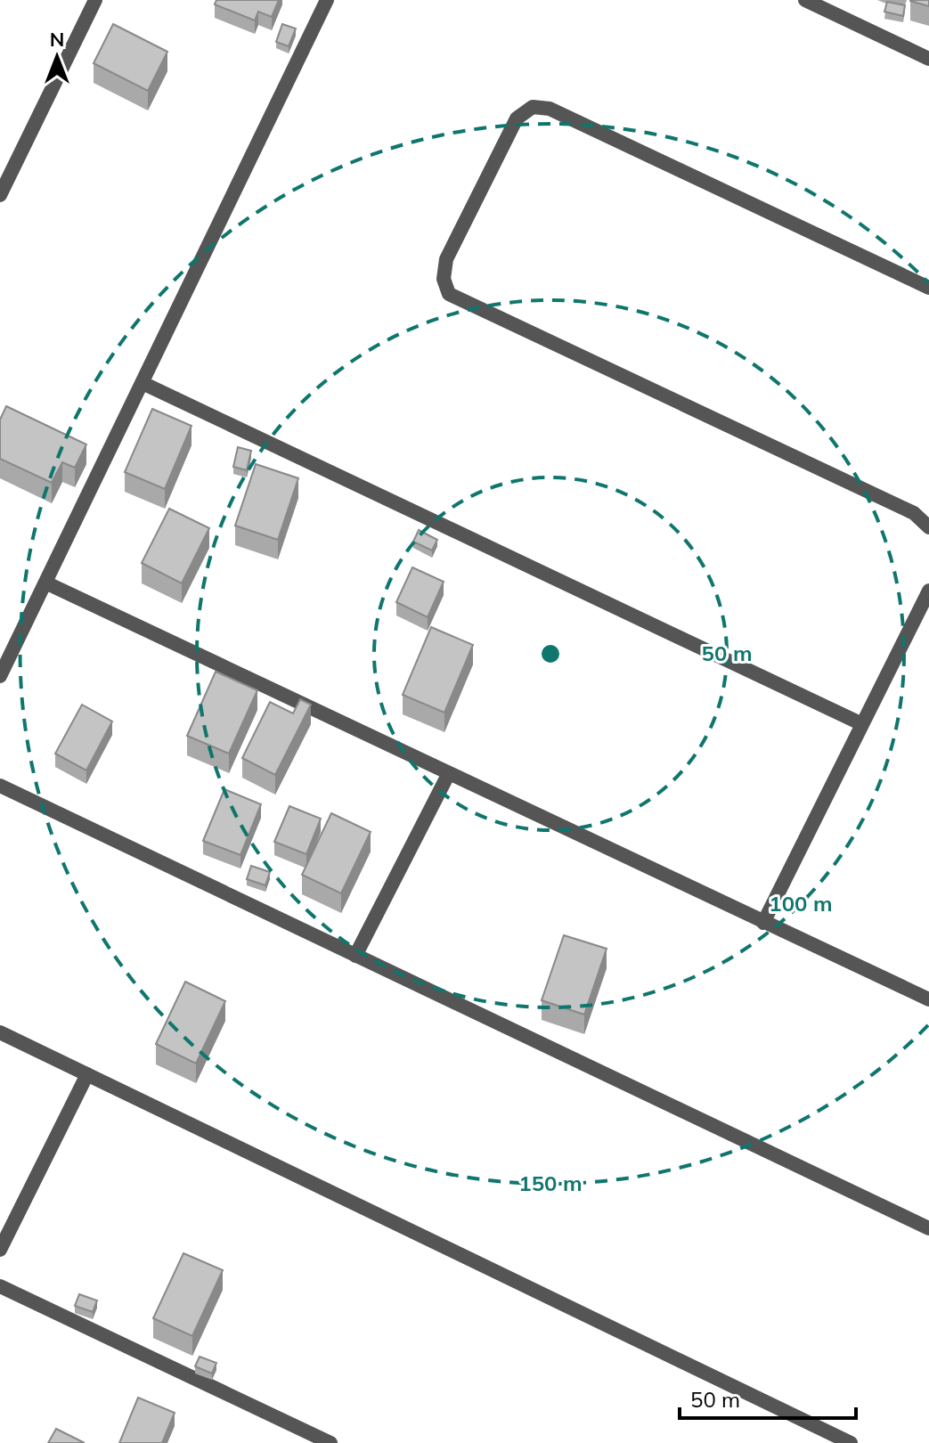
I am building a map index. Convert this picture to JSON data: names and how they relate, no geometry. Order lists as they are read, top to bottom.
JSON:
{
  "scale_bar": "50 m",
  "north": "top",
  "rings": ["50 m", "100 m", "150 m"]
}
